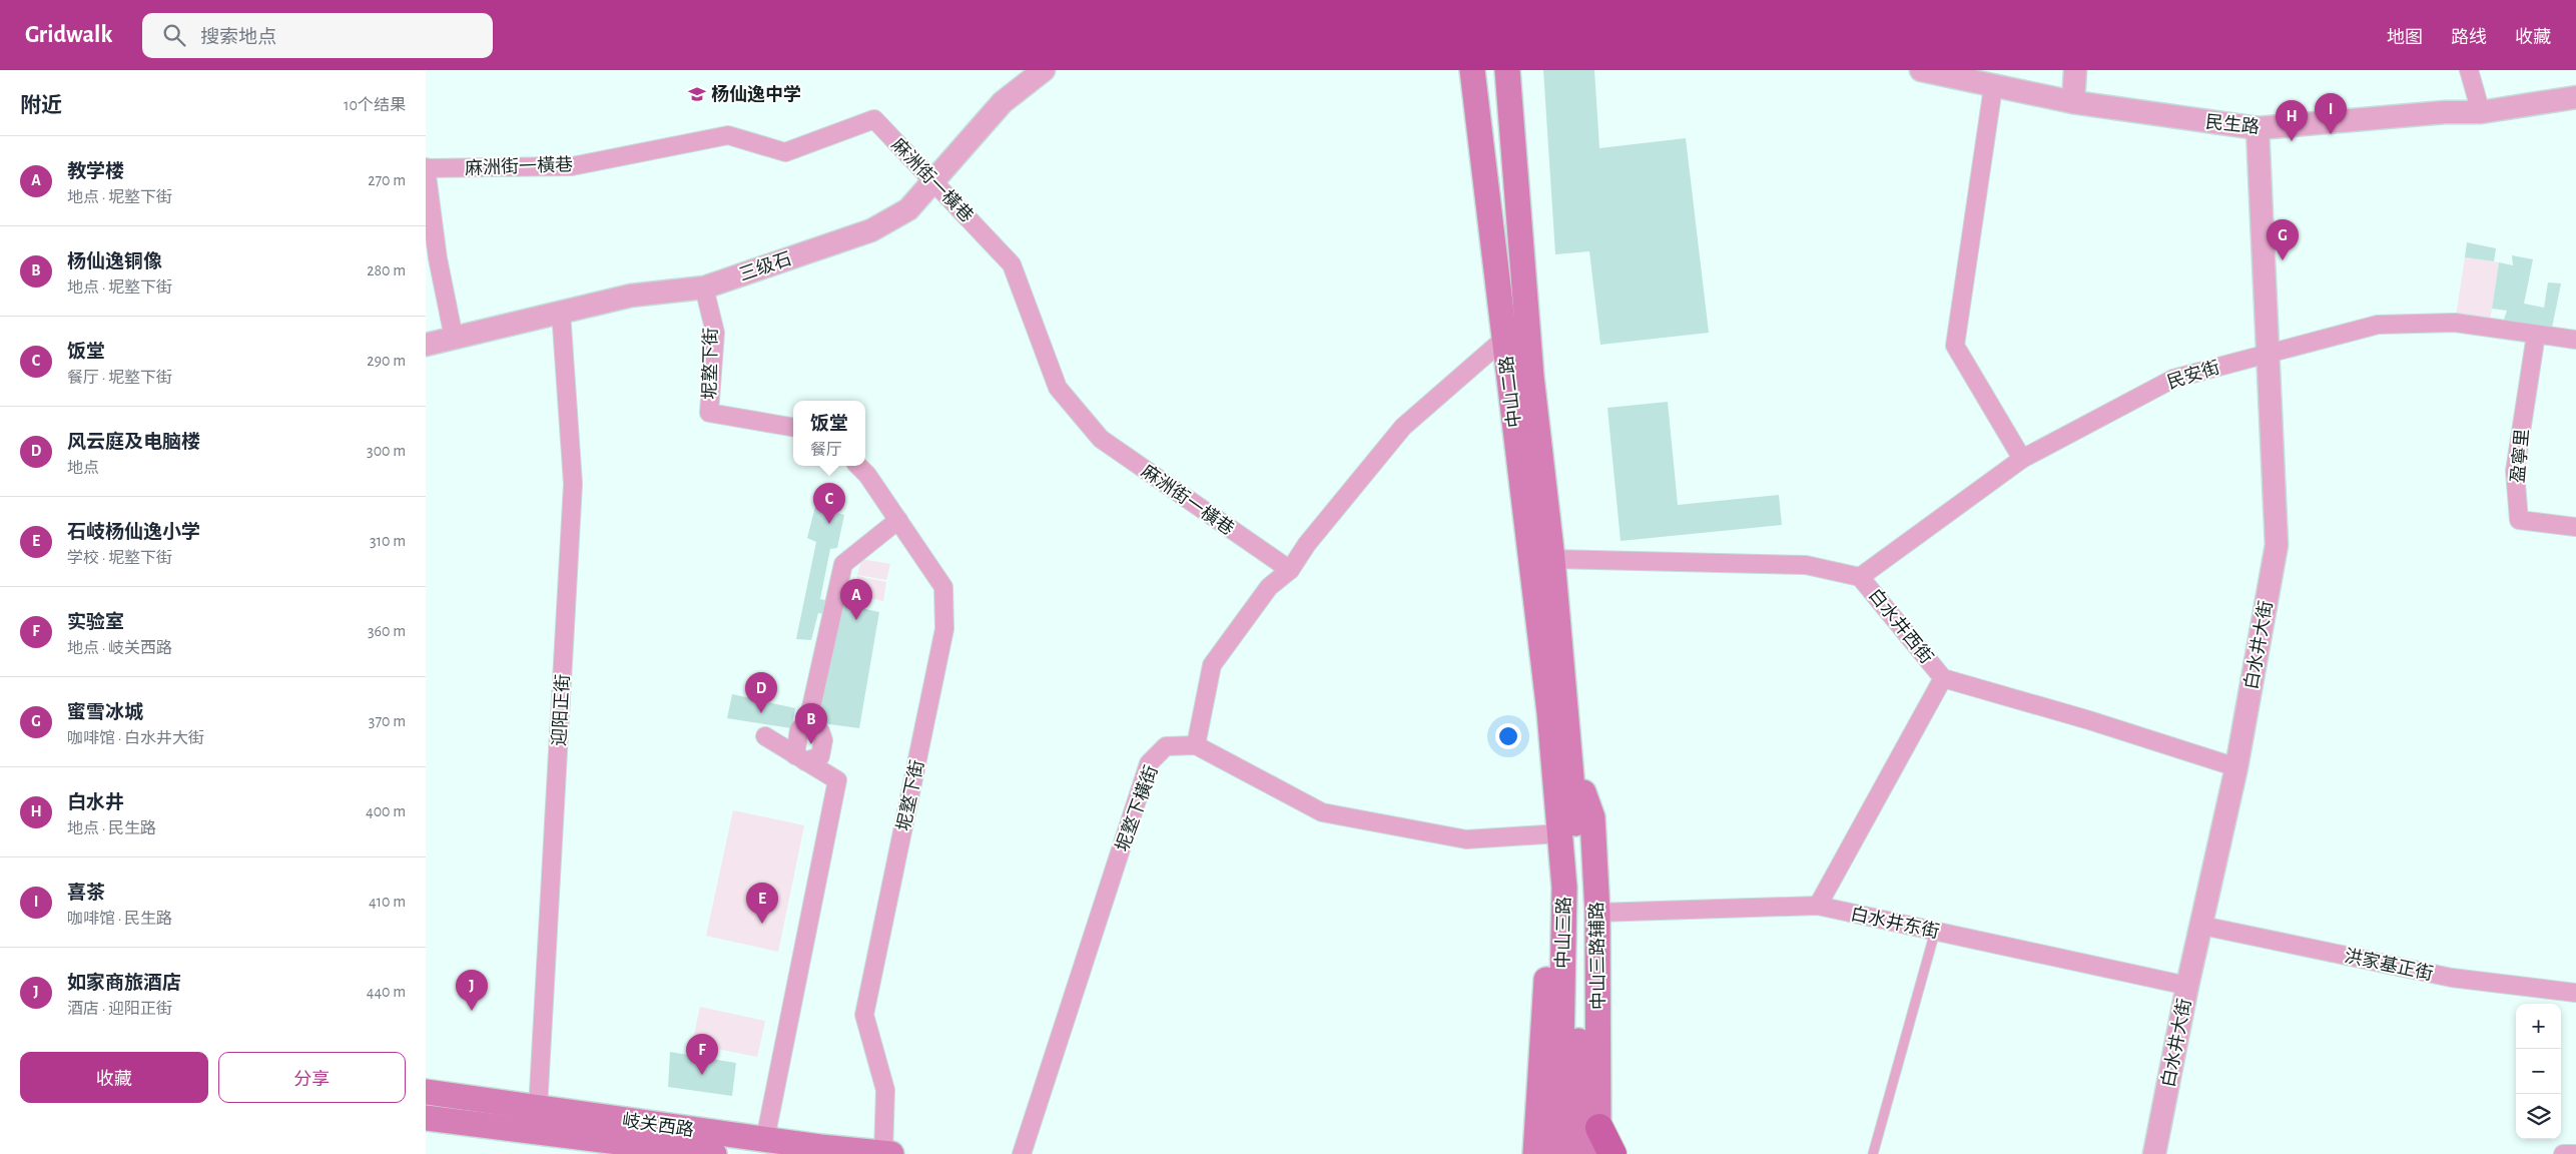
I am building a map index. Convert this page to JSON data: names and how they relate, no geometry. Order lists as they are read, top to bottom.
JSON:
{
  "streets": {
    "main road": [
      "中山二路",
      "中山三路",
      "中山三路辅路",
      "岐关西路"
    ],
    "street": [
      "民生路",
      "麻洲街一橫巷",
      "三级石",
      "坭墪下街",
      "民安街",
      "盈寧里",
      "白水井西街",
      "白水井大街",
      "迎阳正街",
      "坭墪下橫街",
      "白水井东街",
      "洪家基正街"
    ]
  },
  "crossings": [
    ["民生路", "白水井大街"],
    ["麻洲街一橫巷", "三级石"],
    ["三级石", "坭墪下街"],
    ["三级石", "迎阳正街"],
    ["坭墪下街", "岐关西路"],
    ["民安街", "盈寧里"],
    ["民安街", "白水井西街"],
    ["民安街", "白水井大街"],
    ["中山二路", "白水井西街"],
    ["中山二路", "中山三路"],
    ["白水井西街", "白水井大街"],
    ["白水井大街", "白水井东街"],
    ["白水井大街", "洪家基正街"],
    ["迎阳正街", "岐关西路"],
    ["坭墪下橫街", "中山三路"],
    ["白水井东街", "中山三路辅路"],
    ["中山三路", "中山三路辅路"]
  ],
  "places": {
    "school or university": ["杨仙逸中学"]
  },
  "page": {
    "header": "Gridwalk",
    "search": "搜索地点",
    "nav": ["地图", "路线", "收藏"],
    "heading": ["附近", "10个结果"],
    "pins": [
      "I",
      "H",
      "G",
      "C",
      "A",
      "D",
      "B",
      "E",
      "J",
      "F"
    ],
    "list": [
      {
        "mark": "A",
        "name": "教学楼",
        "note": "地点 · 坭墪下街",
        "value": "270 m"
      },
      {
        "mark": "B",
        "name": "杨仙逸铜像",
        "note": "地点 · 坭墪下街",
        "value": "280 m"
      },
      {
        "mark": "C",
        "name": "饭堂",
        "note": "餐厅 · 坭墪下街",
        "value": "290 m"
      },
      {
        "mark": "D",
        "name": "风云庭及电脑楼",
        "note": "地点",
        "value": "300 m"
      },
      {
        "mark": "E",
        "name": "石岐杨仙逸小学",
        "note": "学校 · 坭墪下街",
        "value": "310 m"
      },
      {
        "mark": "F",
        "name": "实验室",
        "note": "地点 · 岐关西路",
        "value": "360 m"
      },
      {
        "mark": "G",
        "name": "蜜雪冰城",
        "note": "咖啡馆 · 白水井大街",
        "value": "370 m"
      },
      {
        "mark": "H",
        "name": "白水井",
        "note": "地点 · 民生路",
        "value": "400 m"
      },
      {
        "mark": "I",
        "name": "喜茶",
        "note": "咖啡馆 · 民生路",
        "value": "410 m"
      },
      {
        "mark": "J",
        "name": "如家商旅酒店",
        "note": "酒店 · 迎阳正街",
        "value": "440 m"
      }
    ],
    "popup": ["饭堂", "餐厅"],
    "map_buttons": ["+", "−"],
    "buttons": ["收藏", "分享"]
  }
}
